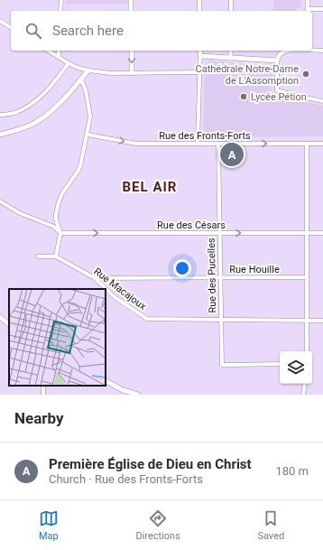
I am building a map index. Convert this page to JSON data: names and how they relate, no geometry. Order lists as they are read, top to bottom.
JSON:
{
  "streets": {
    "street": [
      "Rue des Fronts-Forts",
      "Rue des Césars",
      "Rue Houille",
      "Rue des Pucelles",
      "Rue Macajoux"
    ]
  },
  "crossings": [
    ["Rue des Fronts-Forts", "Rue des Pucelles"],
    ["Rue des Césars", "Rue des Pucelles"],
    ["Rue Houille", "Rue des Pucelles"],
    ["Rue Houille", "Rue Macajoux"],
    ["Rue des Pucelles", "Rue Macajoux"]
  ],
  "one_way": ["Rue des Fronts-Forts", "Rue des Césars"],
  "districts": ["BEL AIR"],
  "places": ["Cathédrale Notre-Dame de L'Assomption", "Lycée Pétion"],
  "page": {
    "search": "Search here",
    "pins": "A",
    "heading": "Nearby",
    "list": [
      {
        "mark": "A",
        "name": "Première Église de Dieu en Christ",
        "note": "Church · Rue des Fronts-Forts",
        "value": "180 m"
      }
    ],
    "nav": ["Map", "Directions", "Saved"]
  }
}
